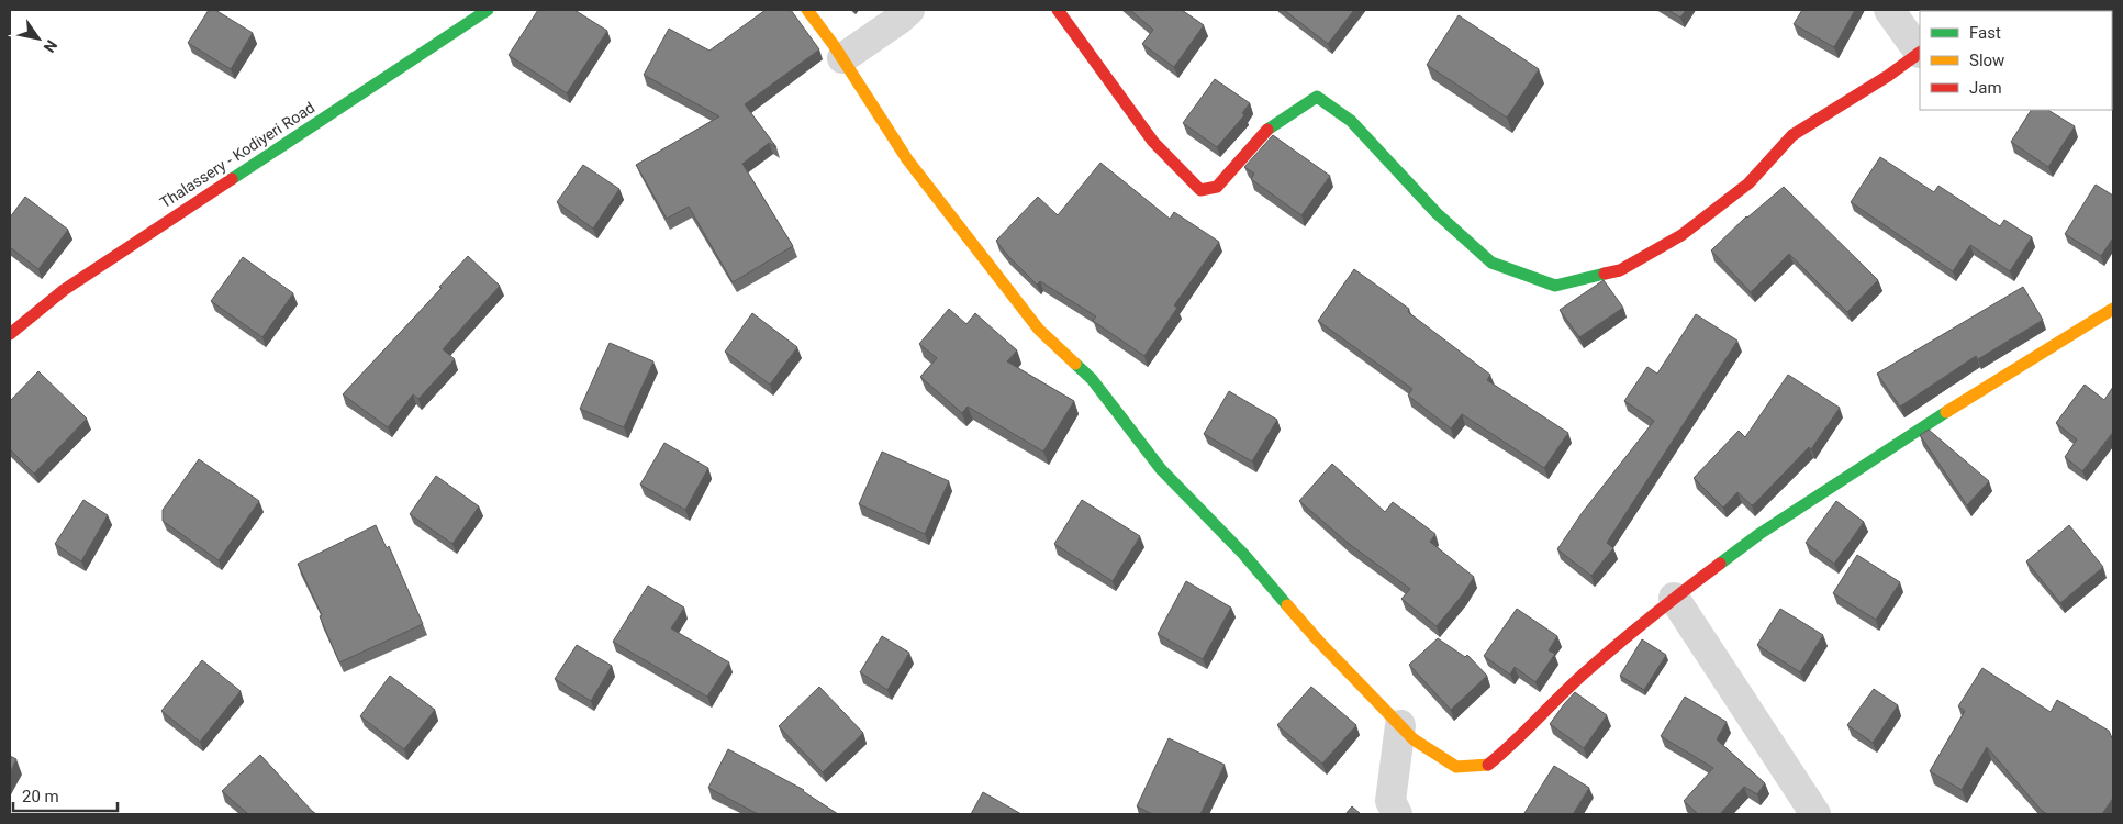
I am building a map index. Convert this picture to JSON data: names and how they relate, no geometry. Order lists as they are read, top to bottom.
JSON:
{
  "streets": {
    "street": ["Thalassery - Kodiyeri Road"]
  },
  "legend": ["Fast", "Slow", "Jam"],
  "scale_bar": "20 m",
  "north": "bottom right"
}
